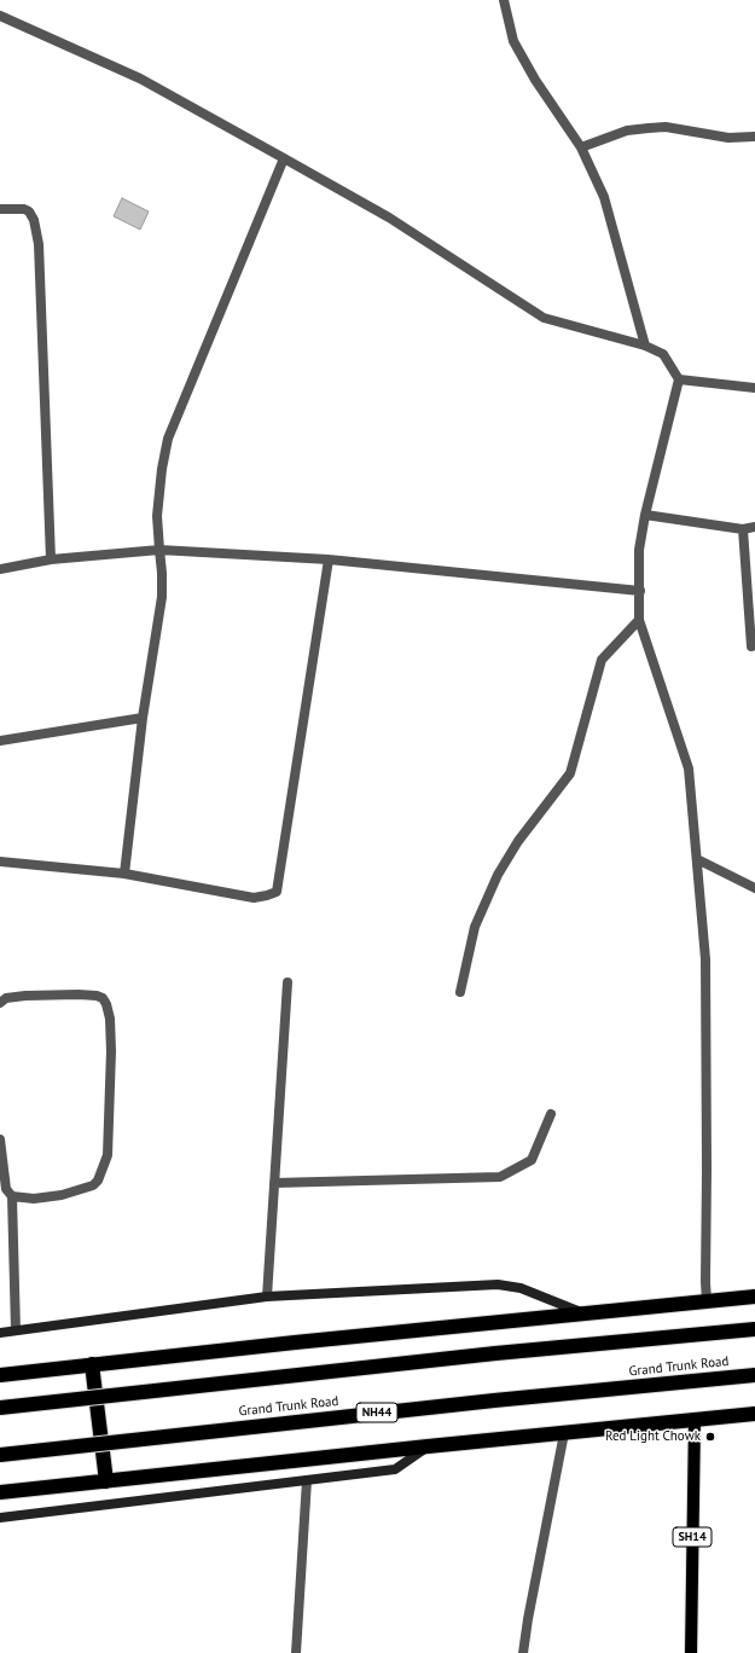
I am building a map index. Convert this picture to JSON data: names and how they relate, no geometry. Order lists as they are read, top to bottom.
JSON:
{
  "streets": {
    "highway": ["Grand Trunk Road", "NH44"],
    "main road": ["SH14"]
  },
  "places": ["Red Light Chowk"]
}
